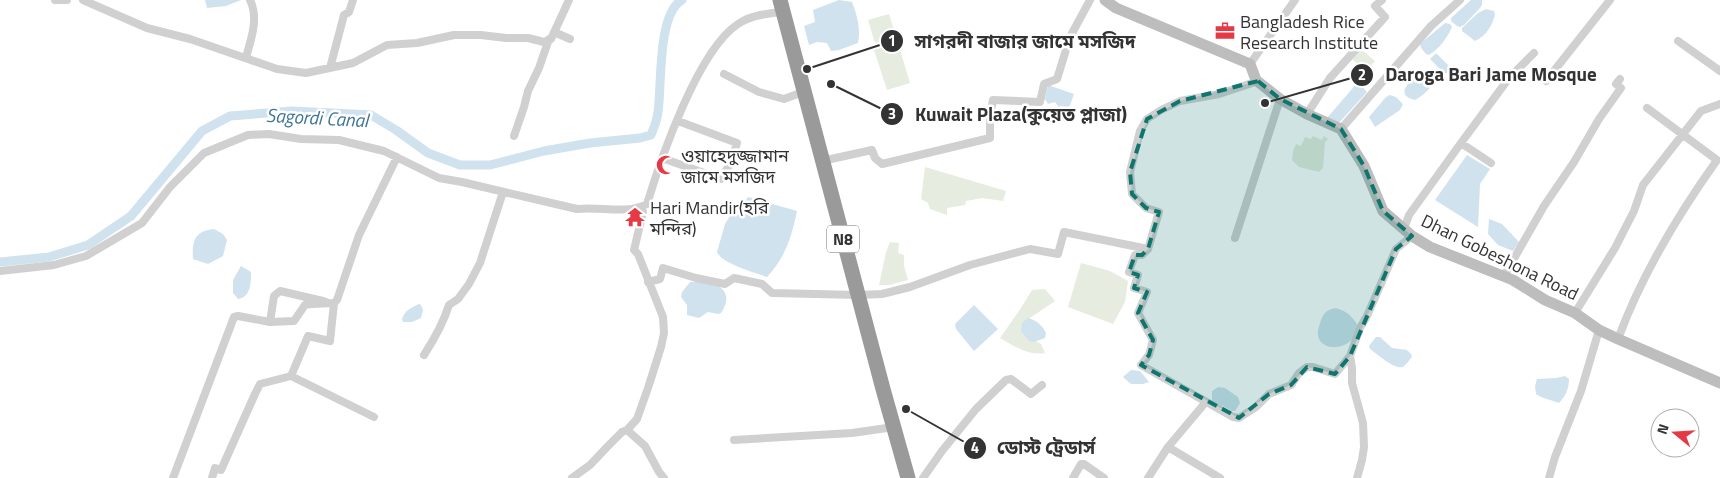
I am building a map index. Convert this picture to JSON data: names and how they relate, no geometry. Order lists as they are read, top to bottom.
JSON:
{
  "streets": {
    "highway": ["N8"],
    "street": ["Dhan Gobeshona Road"]
  },
  "water": ["Sagordi Canal"],
  "places": {
    "office": ["Bangladesh Rice Research Institute"],
    "other": [
      "সাগরদী বাজার জামে মসজিদ",
      "Kuwait Plaza(কুয়েত প্লাজা)",
      "Daroga Bari Jame Mosque",
      "ডোস্ট ট্রেডার্স"
    ],
    "mosque": ["ওয়াহেদুজ্জামান জামে মসজিদ"],
    "temple": ["Hari Mandir(হরি মন্দির)"]
  },
  "north": "left"
}
